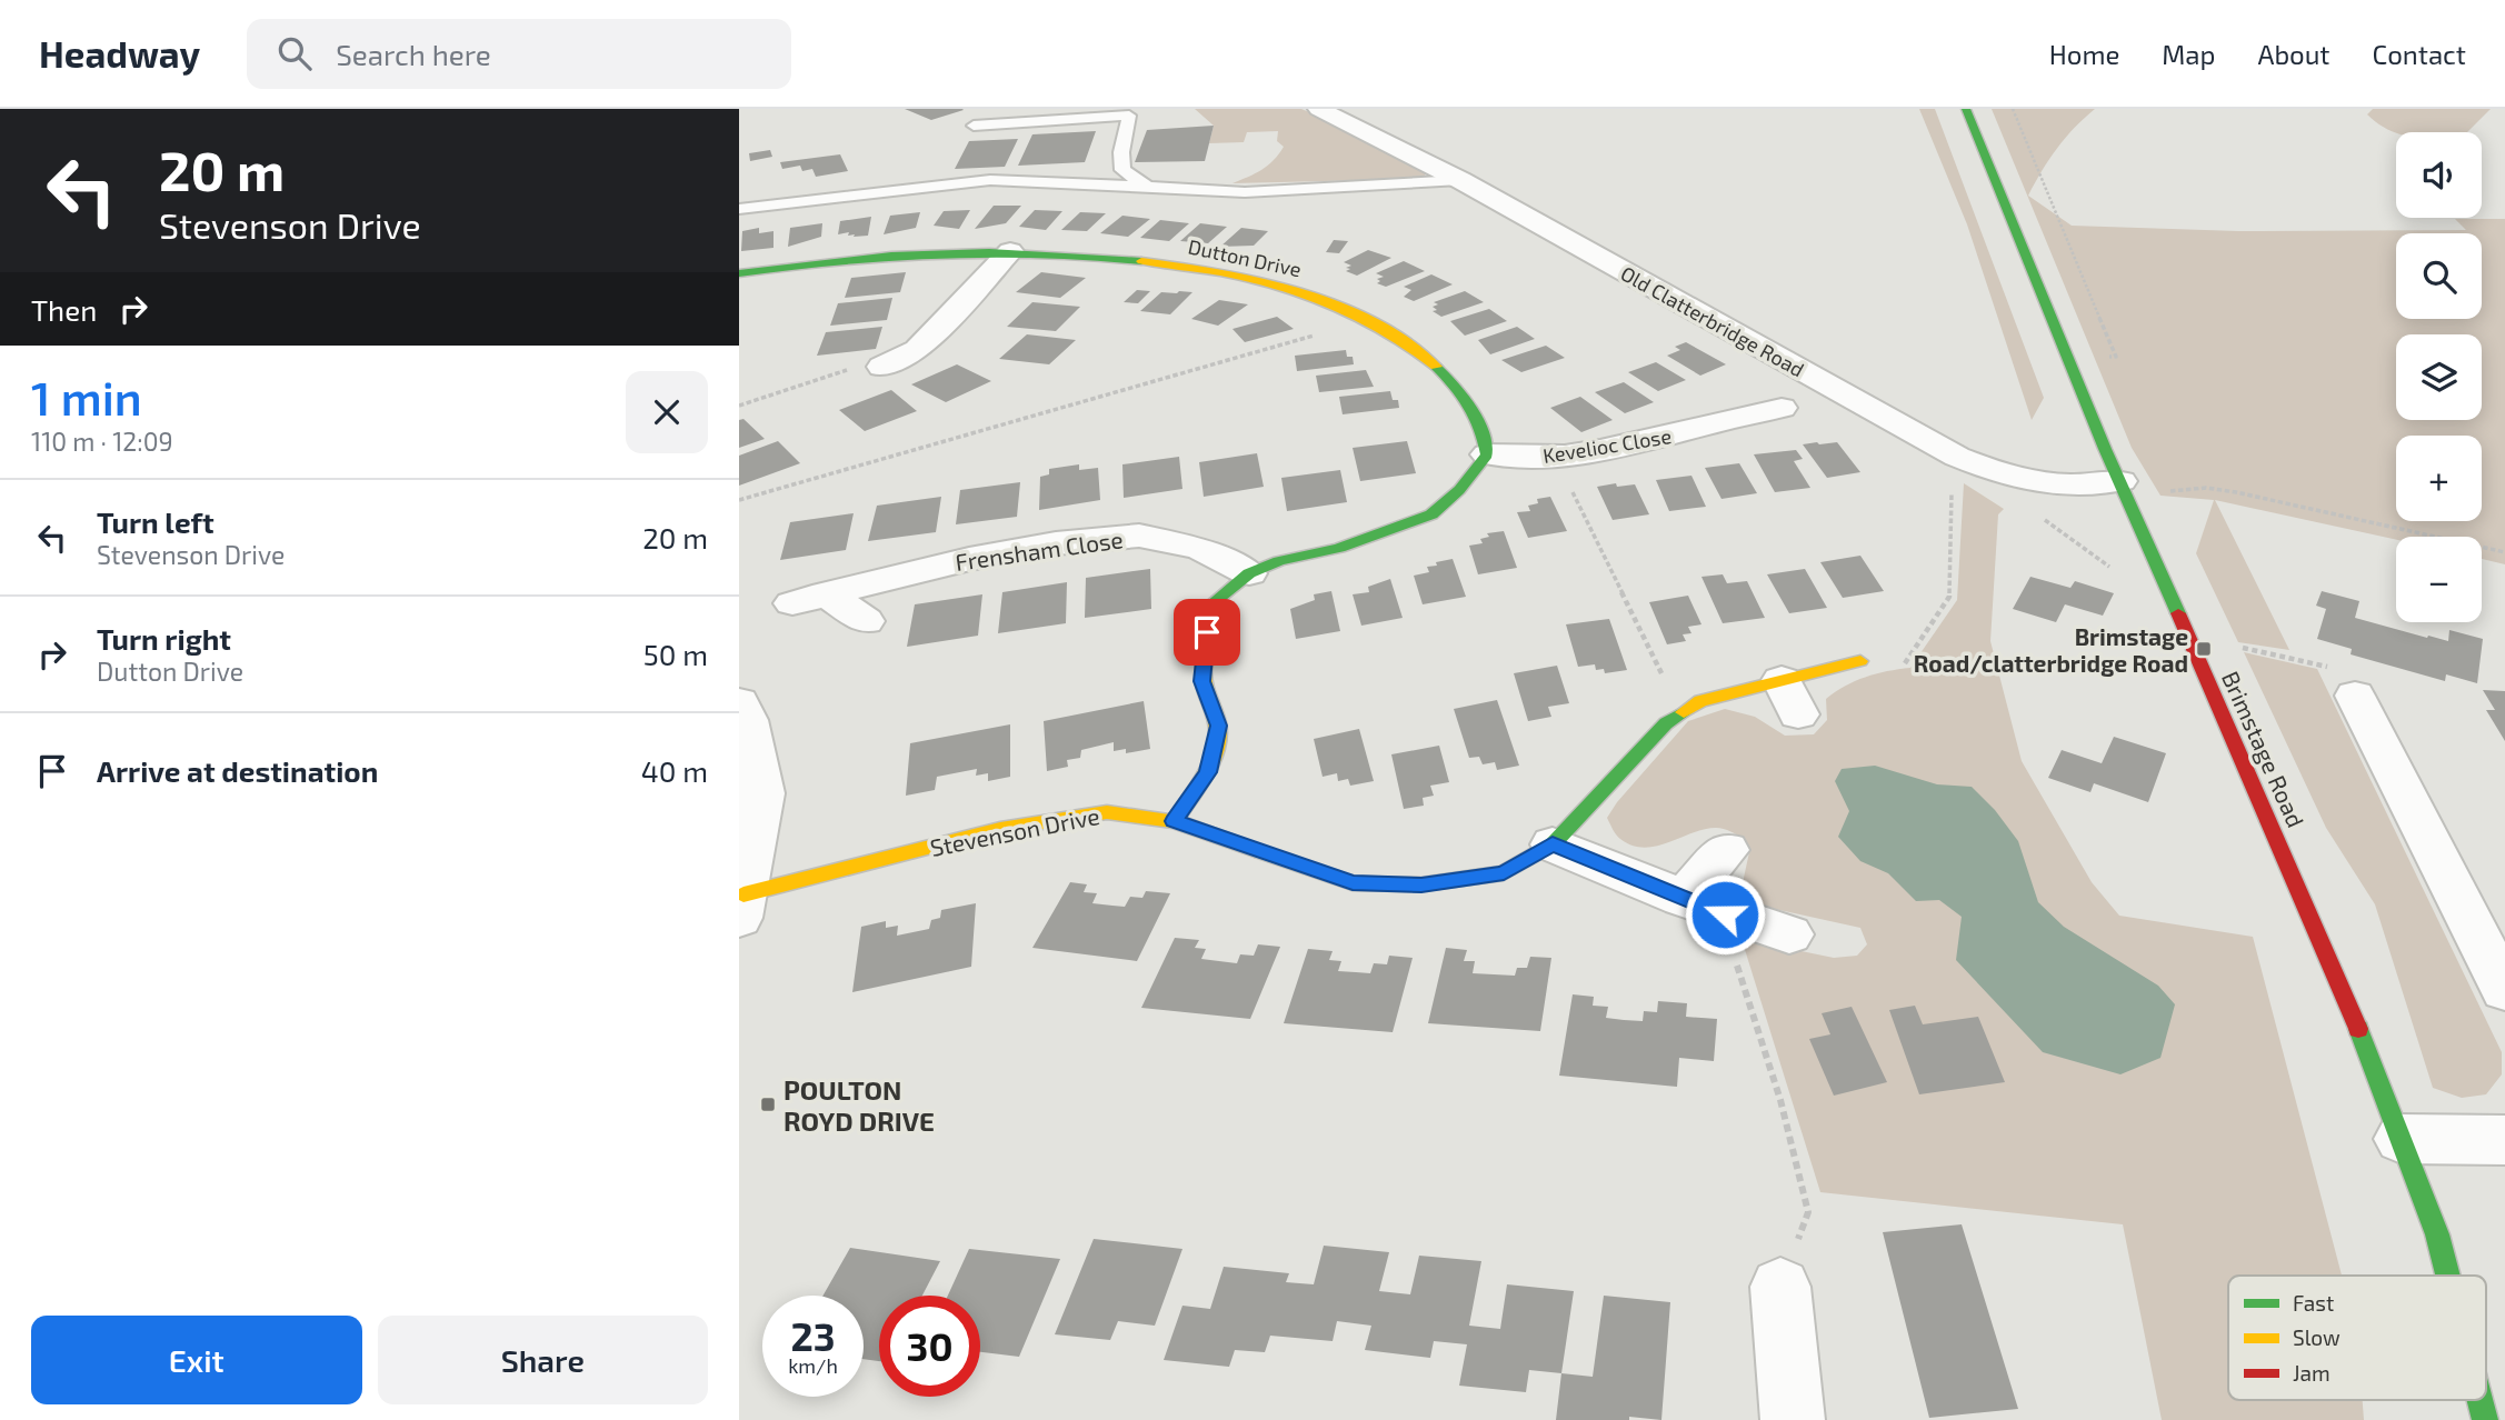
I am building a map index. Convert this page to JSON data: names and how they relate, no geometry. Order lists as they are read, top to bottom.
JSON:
{
  "streets": {
    "street": [
      "Dutton Drive",
      "Old Clatterbridge Road",
      "Kevelioc Close",
      "Frensham Close",
      "Brimstage Road",
      "Stevenson Drive"
    ]
  },
  "crossings": [
    ["Dutton Drive", "Kevelioc Close"],
    ["Old Clatterbridge Road", "Brimstage Road"]
  ],
  "places": {
    "transit": ["Brimstage Road/clatterbridge Road", "POULTON ROYD DRIVE"]
  },
  "legend": ["Fast", "Slow", "Jam"],
  "page": {
    "header": "Headway",
    "search": "Search here",
    "nav": [
      "Home",
      "Map",
      "About",
      "Contact"
    ],
    "turn": ["20 m", "Stevenson Drive"],
    "map_buttons": ["+", "−"],
    "then": "Then",
    "heading": ["1 min", "110 m · 12:09"],
    "list": [
      {
        "name": "Turn left",
        "note": "Stevenson Drive",
        "value": "20 m"
      },
      {
        "name": "Turn right",
        "note": "Dutton Drive",
        "value": "50 m"
      },
      {
        "name": "Arrive at destination",
        "value": "40 m"
      }
    ],
    "speed": "23 km/h",
    "limit": "30",
    "buttons": ["Exit", "Share"]
  }
}
